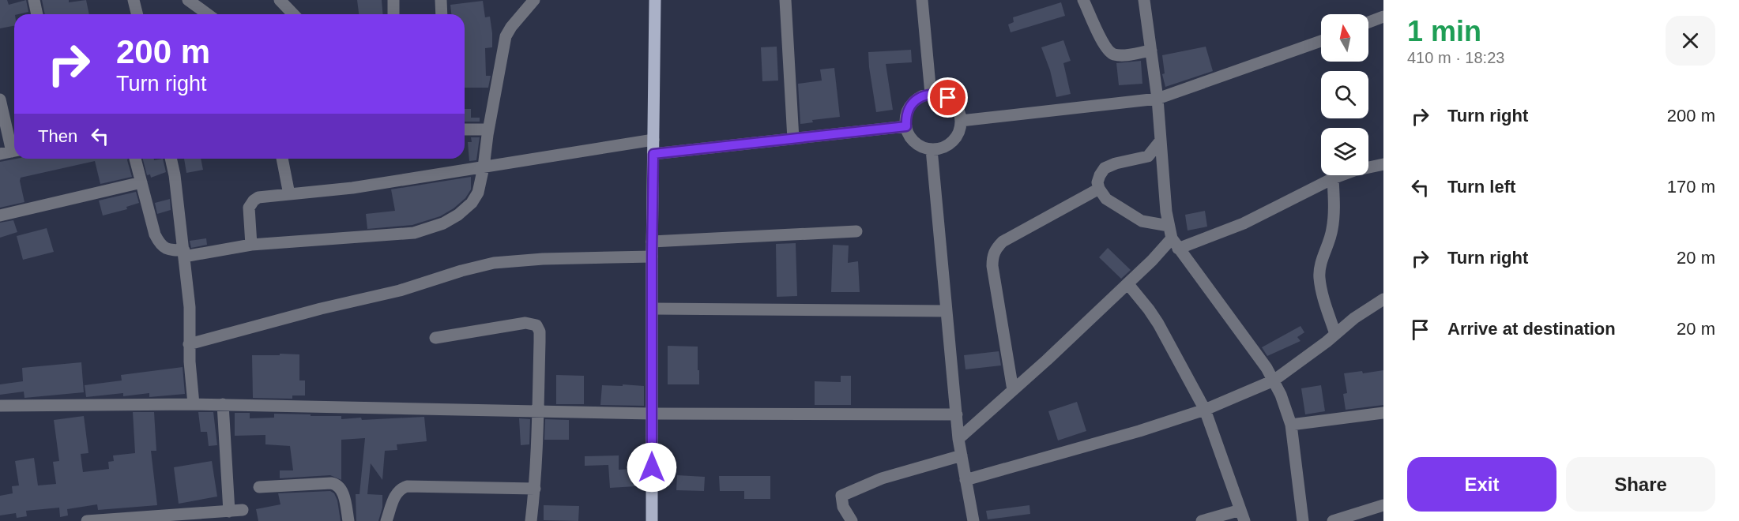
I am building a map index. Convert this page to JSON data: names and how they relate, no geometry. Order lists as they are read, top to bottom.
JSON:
{
  "north": "top",
  "page": {
    "heading": ["1 min", "410 m · 18:23"],
    "turn": ["200 m", "Turn right"],
    "list": [
      {
        "name": "Turn right",
        "value": "200 m"
      },
      {
        "name": "Turn left",
        "value": "170 m"
      },
      {
        "name": "Turn right",
        "value": "20 m"
      },
      {
        "name": "Arrive at destination",
        "value": "20 m"
      }
    ],
    "then": "Then",
    "buttons": ["Exit", "Share"]
  }
}
